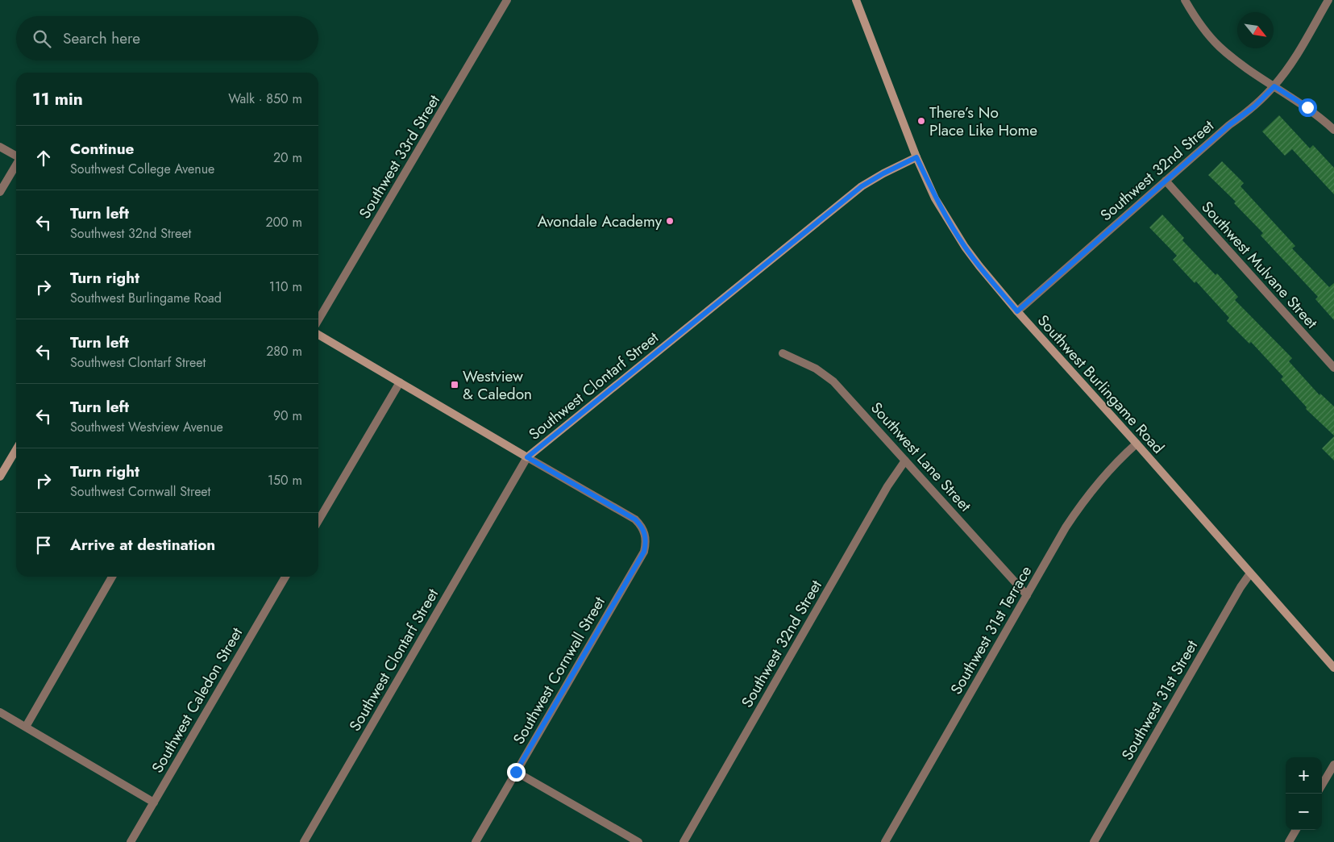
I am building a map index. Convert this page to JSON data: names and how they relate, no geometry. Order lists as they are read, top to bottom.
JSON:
{
  "streets": {
    "main road": ["Southwest Burlingame Road", "Southwest Clontarf Street"],
    "street": [
      "Southwest 33rd Street",
      "Southwest 32nd Street",
      "Southwest Mulvane Street",
      "Southwest Lane Street",
      "Southwest 31st Terrace",
      "Southwest Cornwall Street",
      "Southwest Caledon Street",
      "Southwest 31st Street"
    ]
  },
  "crossings": [
    ["Southwest 32nd Street", "Southwest Mulvane Street"],
    ["Southwest 32nd Street", "Southwest Burlingame Road"],
    ["Southwest 32nd Street", "Southwest Lane Street"],
    ["Southwest Burlingame Road", "Southwest Clontarf Street"],
    ["Southwest Burlingame Road", "Southwest 31st Terrace"],
    ["Southwest Burlingame Road", "Southwest 31st Street"],
    ["Southwest Clontarf Street", "Southwest Cornwall Street"],
    ["Southwest Lane Street", "Southwest 31st Terrace"]
  ],
  "places": {
    "other": ["There’s No Place Like Home", "Avondale Academy"],
    "transit": ["Westview & Caledon"]
  },
  "north": "bottom right",
  "page": {
    "search": "Search here",
    "heading": ["11 min", "Walk · 850 m"],
    "list": [
      ["Continue", "Southwest College Avenue", "20 m"],
      ["Turn left", "Southwest 32nd Street", "200 m"],
      ["Turn right", "Southwest Burlingame Road", "110 m"],
      ["Turn left", "Southwest Clontarf Street", "280 m"],
      ["Turn left", "Southwest Westview Avenue", "90 m"],
      ["Turn right", "Southwest Cornwall Street", "150 m"],
      "Arrive at destination"
    ],
    "map_buttons": ["+", "−"]
  }
}
